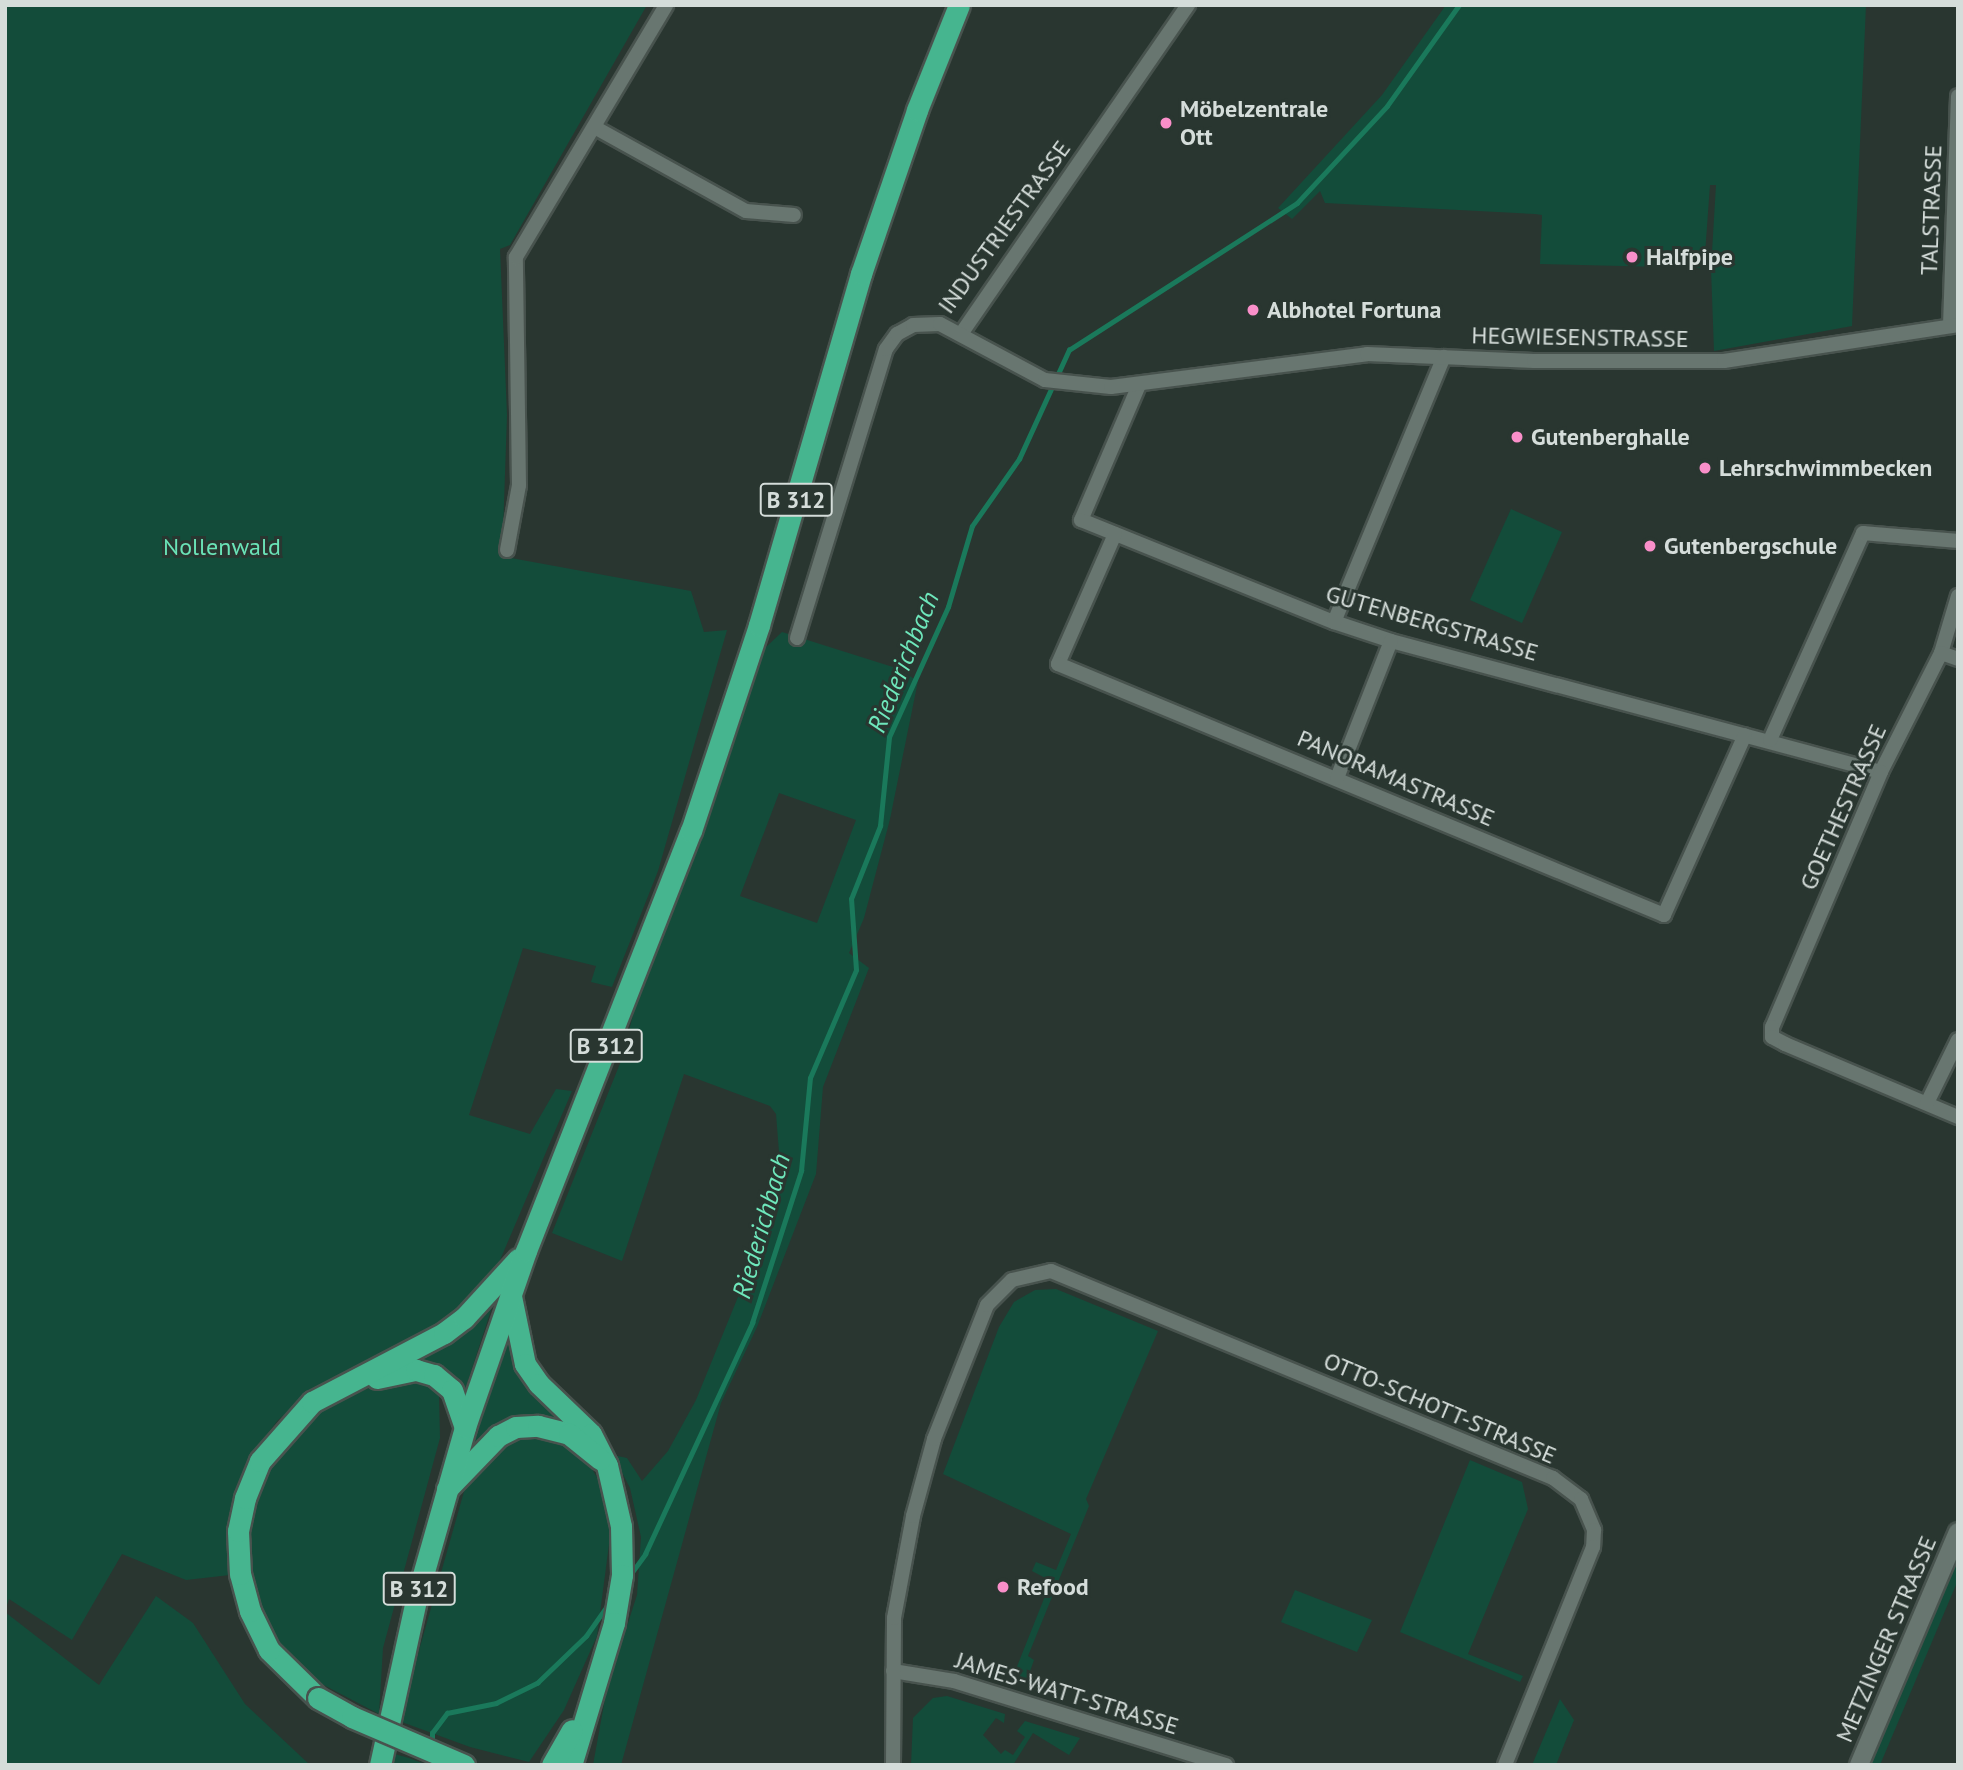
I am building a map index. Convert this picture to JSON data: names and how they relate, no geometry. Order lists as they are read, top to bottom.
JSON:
{
  "streets": {
    "highway": ["B 312"],
    "street": [
      "TALSTRASSE",
      "INDUSTRIESTRASSE",
      "HEGWIESENSTRASSE",
      "GUTENBERGSTRASSE",
      "PANORAMASTRASSE",
      "GOETHESTRASSE",
      "OTTO-SCHOTT-STRASSE",
      "METZINGER STRASSE",
      "JAMES-WATT-STRASSE"
    ]
  },
  "crossings": [
    ["TALSTRASSE", "HEGWIESENSTRASSE"],
    ["INDUSTRIESTRASSE", "HEGWIESENSTRASSE"],
    ["HEGWIESENSTRASSE", "GUTENBERGSTRASSE"],
    ["GUTENBERGSTRASSE", "PANORAMASTRASSE"],
    ["GUTENBERGSTRASSE", "GOETHESTRASSE"],
    ["OTTO-SCHOTT-STRASSE", "JAMES-WATT-STRASSE"]
  ],
  "water": ["Riederichbach"],
  "parks": ["Nollenwald"],
  "places": [
    "Möbelzentrale Ott",
    "Halfpipe",
    "Albhotel Fortuna",
    "Gutenberghalle",
    "Lehrschwimmbecken",
    "Gutenbergschule",
    "Refood"
  ]
}
